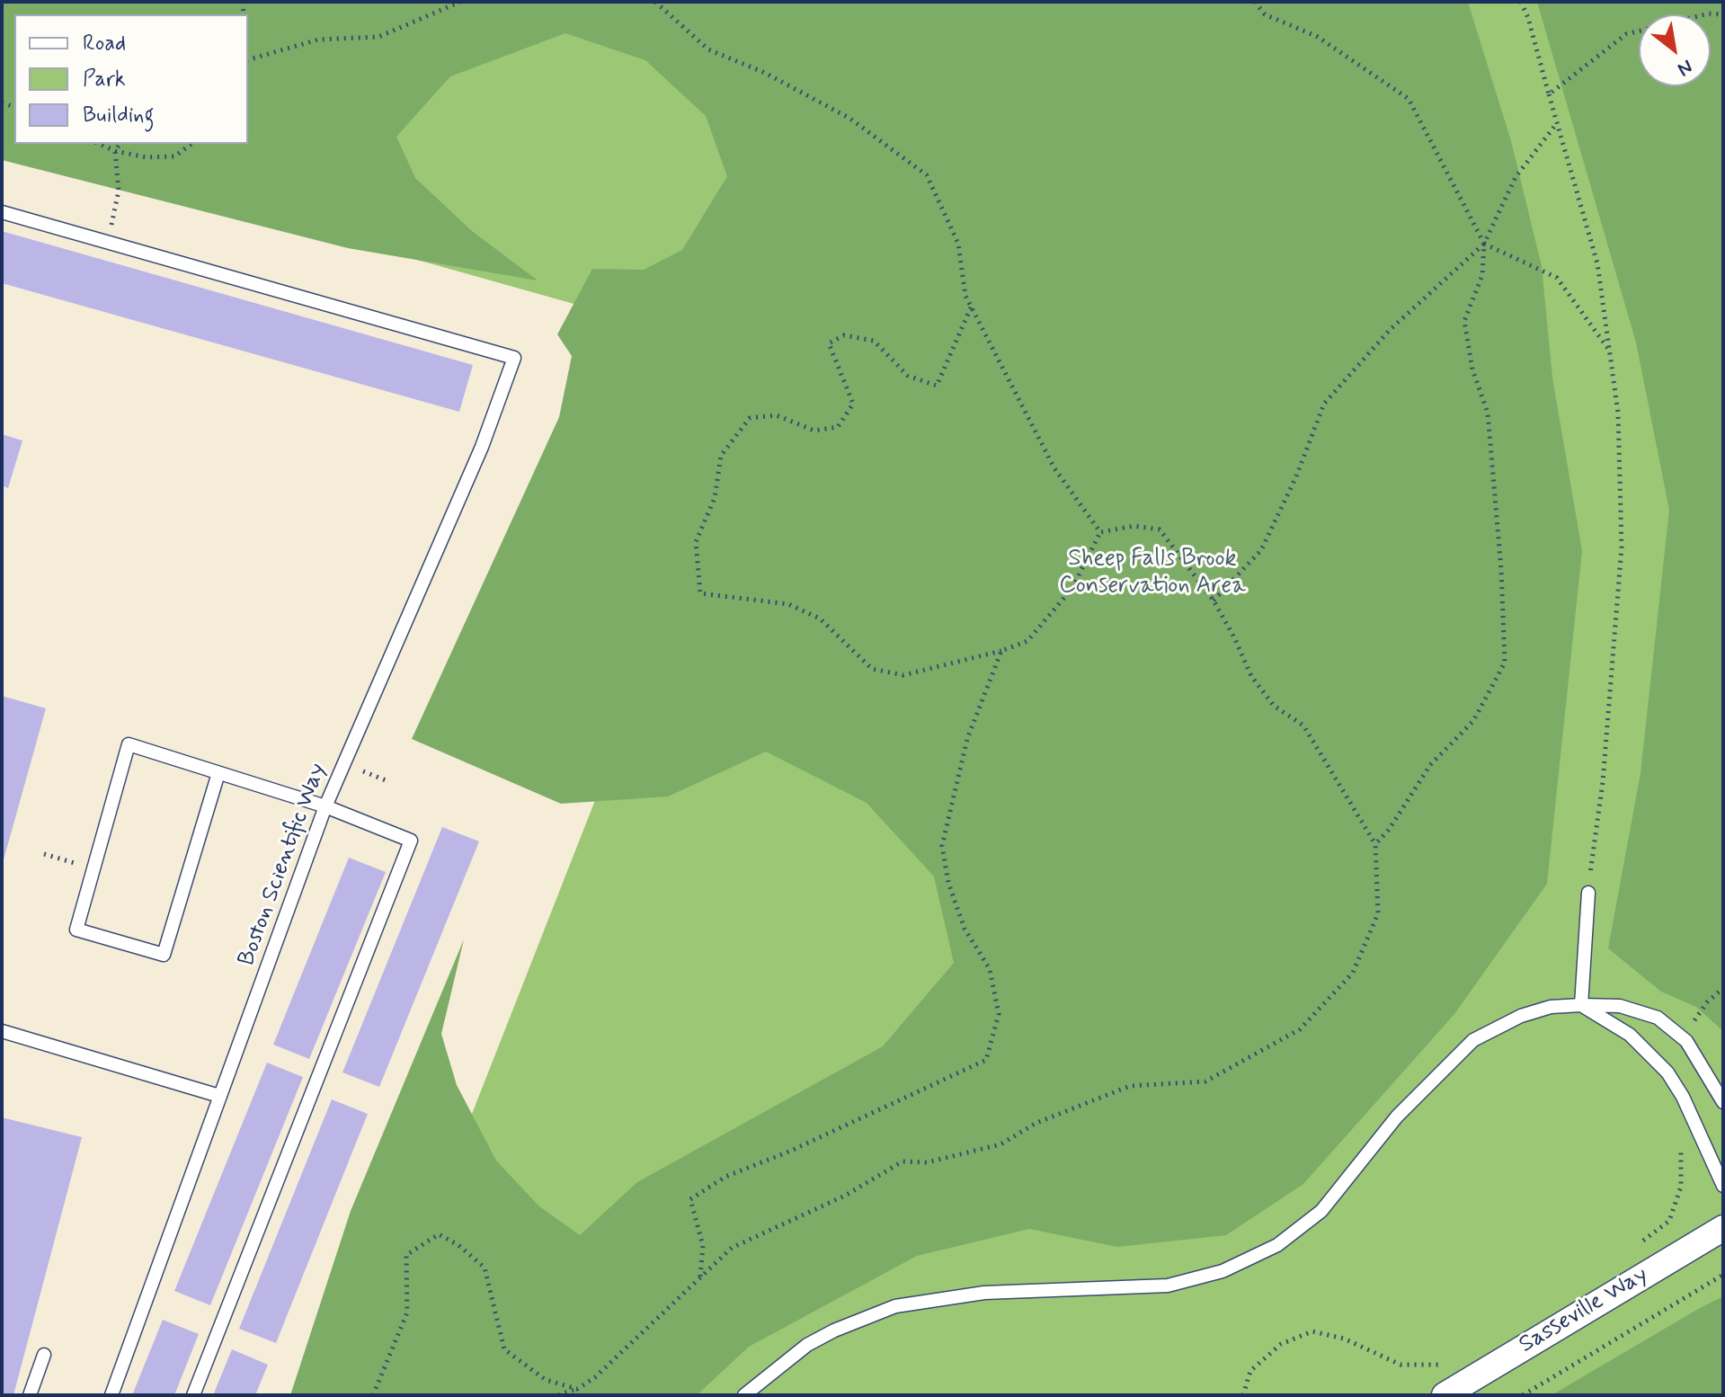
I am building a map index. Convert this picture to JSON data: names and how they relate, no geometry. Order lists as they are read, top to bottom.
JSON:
{
  "streets": {
    "street": ["Sasseville Way"],
    "lane": ["Boston Scientific Way"]
  },
  "parks": ["Sheep Falls Brook Conservation Area"],
  "legend": ["Road", "Park", "Building"],
  "north": "bottom right"
}
